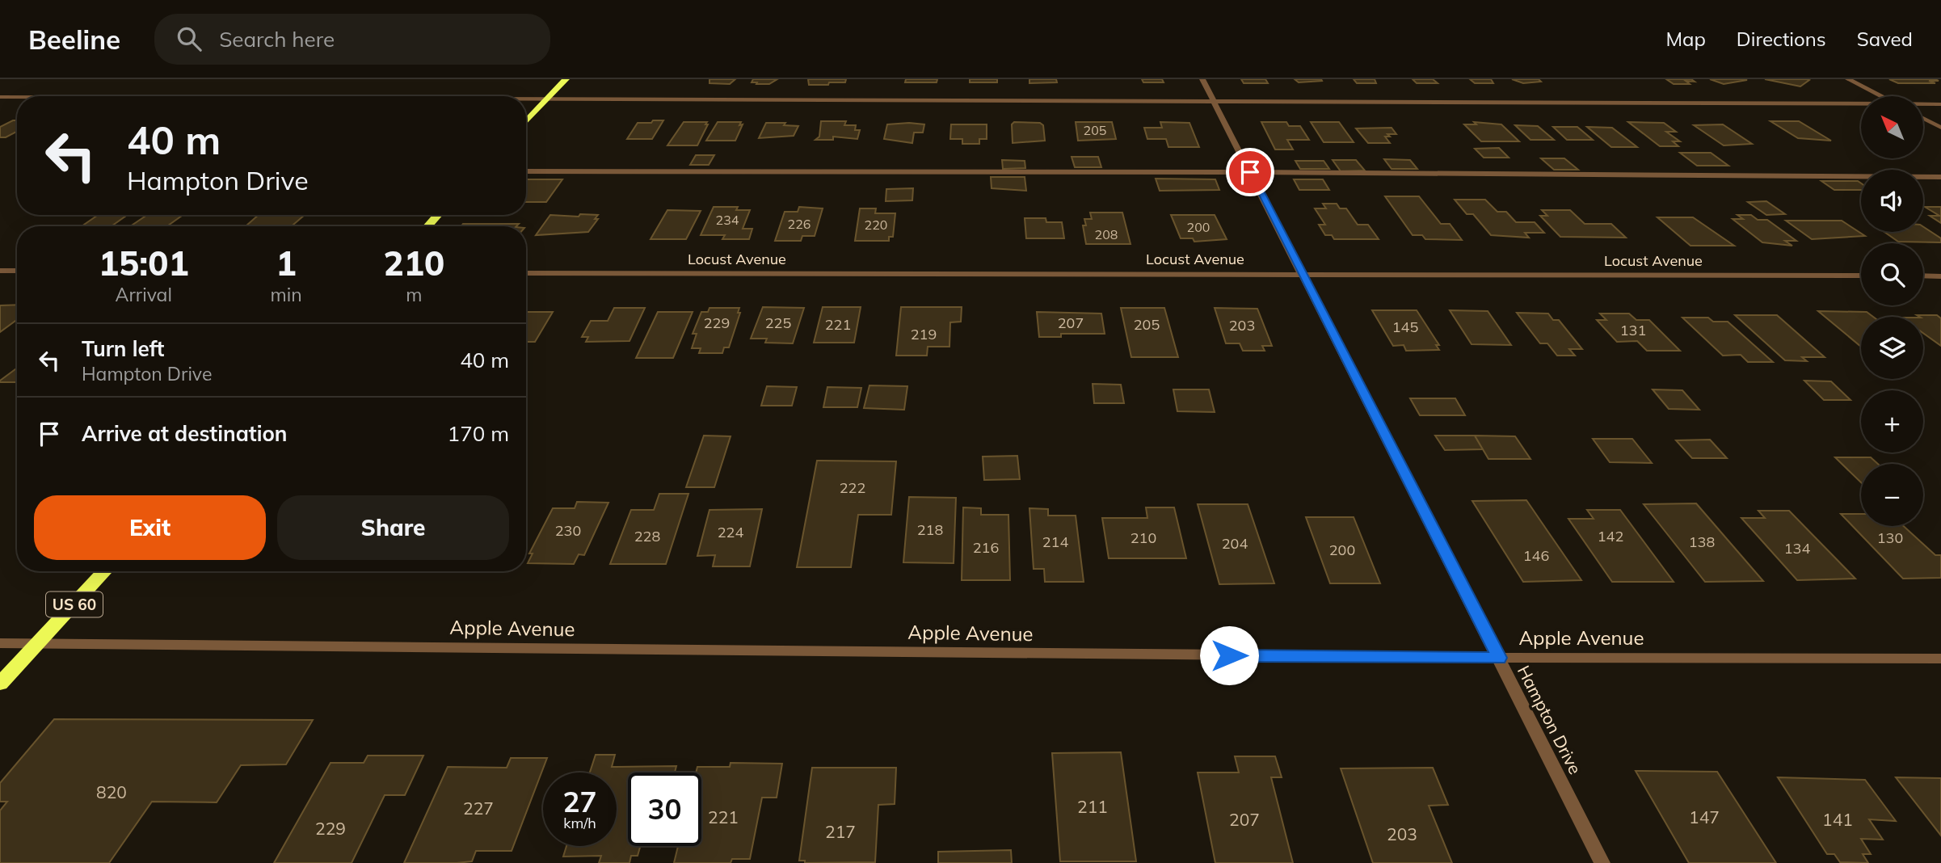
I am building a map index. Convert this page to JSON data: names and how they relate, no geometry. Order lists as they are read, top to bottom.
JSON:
{
  "streets": {
    "main road": ["US 60"],
    "street": ["Locust Avenue", "Apple Avenue", "Hampton Drive"]
  },
  "crossings": [
    ["Locust Avenue", "Hampton Drive"],
    ["US 60", "Apple Avenue"],
    ["Apple Avenue", "Hampton Drive"]
  ],
  "house_numbers": [
    "205",
    "234",
    "226",
    "220",
    "200",
    "208",
    "229",
    "225",
    "207",
    "221",
    "205",
    "203",
    "145",
    "131",
    "219",
    "222",
    "218",
    "230",
    "224",
    "228",
    "142",
    "210",
    "130",
    "214",
    "138",
    "204",
    "216",
    "134",
    "200",
    "146",
    "820",
    "211",
    "227",
    "221",
    "147",
    "207",
    "141",
    "229",
    "217",
    "203"
  ],
  "north": "top left",
  "page": {
    "header": "Beeline",
    "search": "Search here",
    "nav": ["Map", "Directions", "Saved"],
    "map_buttons": ["+", "−"],
    "turn": ["40 m", "Hampton Drive"],
    "eta": [
      "15:01",
      "Arrival",
      "1",
      "min",
      "210",
      "m"
    ],
    "list": [
      {
        "name": "Turn left",
        "note": "Hampton Drive",
        "value": "40 m"
      },
      {
        "name": "Arrive at destination",
        "value": "170 m"
      }
    ],
    "buttons": ["Exit", "Share"],
    "speed": "27 km/h",
    "limit": "30"
  }
}
